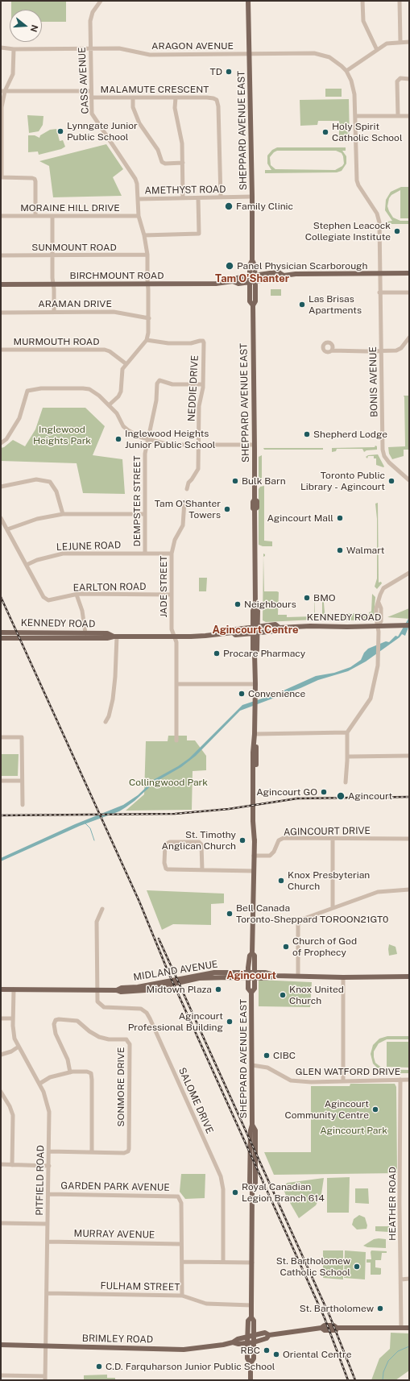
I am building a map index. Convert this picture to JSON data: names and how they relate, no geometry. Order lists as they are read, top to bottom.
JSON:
{
  "streets": {
    "main road": [
      "SHEPPARD AVENUE EAST",
      "BIRCHMOUNT ROAD",
      "KENNEDY ROAD",
      "MIDLAND AVENUE",
      "BRIMLEY ROAD"
    ],
    "street": [
      "ARAGON AVENUE",
      "CASS AVENUE",
      "MALAMUTE CRESCENT",
      "AMETHYST ROAD",
      "MORAINE HILL DRIVE",
      "SUNMOUNT ROAD",
      "ARAMAN DRIVE",
      "MURMOUTH ROAD",
      "BONIS AVENUE",
      "NEDDIE DRIVE",
      "DEMPSTER STREET",
      "LEJUNE ROAD",
      "JADE STREET",
      "EARLTON ROAD",
      "AGINCOURT DRIVE",
      "GLEN WATFORD DRIVE",
      "SONMORE DRIVE",
      "SALOME DRIVE",
      "PITFIELD ROAD",
      "GARDEN PARK AVENUE",
      "HEATHER ROAD",
      "MURRAY AVENUE",
      "FULHAM STREET"
    ]
  },
  "crossings": [
    ["ARAGON AVENUE", "CASS AVENUE"],
    ["ARAGON AVENUE", "SHEPPARD AVENUE EAST"],
    ["ARAGON AVENUE", "BONIS AVENUE"],
    ["CASS AVENUE", "MALAMUTE CRESCENT"],
    ["CASS AVENUE", "AMETHYST ROAD"],
    ["CASS AVENUE", "MORAINE HILL DRIVE"],
    ["CASS AVENUE", "SUNMOUNT ROAD"],
    ["CASS AVENUE", "BIRCHMOUNT ROAD"],
    ["CASS AVENUE", "ARAMAN DRIVE"],
    ["CASS AVENUE", "NEDDIE DRIVE"],
    ["MALAMUTE CRESCENT", "AMETHYST ROAD"],
    ["SHEPPARD AVENUE EAST", "AMETHYST ROAD"],
    ["SHEPPARD AVENUE EAST", "BIRCHMOUNT ROAD"],
    ["SHEPPARD AVENUE EAST", "KENNEDY ROAD"],
    ["SHEPPARD AVENUE EAST", "AGINCOURT DRIVE"],
    ["SHEPPARD AVENUE EAST", "MIDLAND AVENUE"],
    ["SHEPPARD AVENUE EAST", "GLEN WATFORD DRIVE"],
    ["SHEPPARD AVENUE EAST", "FULHAM STREET"],
    ["SHEPPARD AVENUE EAST", "BRIMLEY ROAD"],
    ["BIRCHMOUNT ROAD", "BONIS AVENUE"],
    ["NEDDIE DRIVE", "DEMPSTER STREET"],
    ["DEMPSTER STREET", "LEJUNE ROAD"],
    ["LEJUNE ROAD", "JADE STREET"],
    ["LEJUNE ROAD", "EARLTON ROAD"],
    ["JADE STREET", "EARLTON ROAD"],
    ["JADE STREET", "KENNEDY ROAD"],
    ["MIDLAND AVENUE", "SALOME DRIVE"],
    ["MIDLAND AVENUE", "PITFIELD ROAD"],
    ["GLEN WATFORD DRIVE", "HEATHER ROAD"],
    ["SONMORE DRIVE", "PITFIELD ROAD"],
    ["PITFIELD ROAD", "GARDEN PARK AVENUE"],
    ["PITFIELD ROAD", "MURRAY AVENUE"],
    ["PITFIELD ROAD", "FULHAM STREET"],
    ["PITFIELD ROAD", "BRIMLEY ROAD"],
    ["GARDEN PARK AVENUE", "MURRAY AVENUE"],
    ["GARDEN PARK AVENUE", "FULHAM STREET"],
    ["HEATHER ROAD", "BRIMLEY ROAD"]
  ],
  "districts": ["Tam O'Shanter", "Agincourt Centre", "Agincourt"],
  "parks": ["Inglewood Heights Park", "Collingwood Park", "Agincourt Park"],
  "places": [
    "TD",
    "Lynngate Junior Public School",
    "Holy Spirit Catholic School",
    "Family Clinic",
    "Stephen Leacock Collegiate Institute",
    "Panel Physician Scarborough",
    "Las Brisas Apartments",
    "Shepherd Lodge",
    "Inglewood Heights Junior Public School",
    "Bulk Barn",
    "Toronto Public Library - Agincourt",
    "Tam O'Shanter Towers",
    "Agincourt Mall",
    "Walmart",
    "BMO",
    "Neighbours",
    "Procare Pharmacy",
    "Convenience",
    "Agincourt GO",
    "Agincourt",
    "St. Timothy Anglican Church",
    "Knox Presbyterian Church",
    "Bell Canada Toronto-Sheppard TOROON21GT0",
    "Church of God of Prophecy",
    "Midtown Plaza",
    "Knox United Church",
    "Agincourt Professional Building",
    "CIBC",
    "Agincourt Community Centre",
    "Royal Canadian Legion Branch 614",
    "St. Bartholomew Catholic School",
    "St. Bartholomew",
    "RBC",
    "Oriental Centre",
    "C.D. Farquharson Junior Public School"
  ],
  "north": "right"
}
